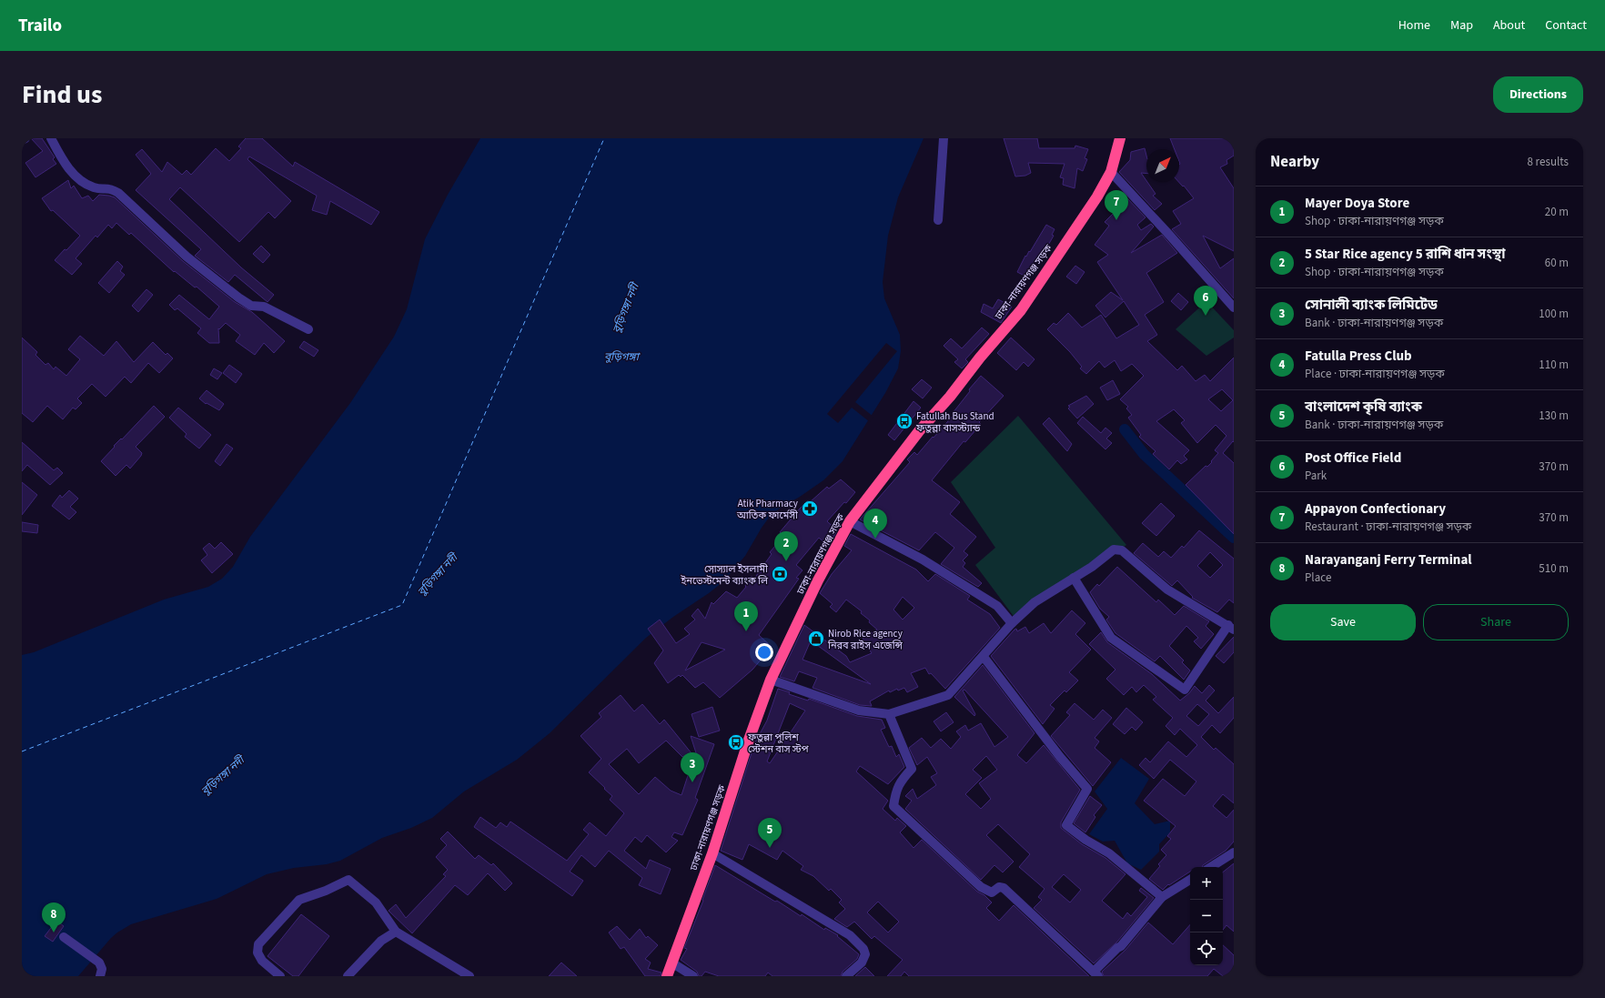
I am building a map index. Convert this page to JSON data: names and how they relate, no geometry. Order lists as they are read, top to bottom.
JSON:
{
  "streets": {
    "highway": ["ঢাকা-নারায়ণগঞ্জ সড়ক"]
  },
  "water": ["বুড়িগঙ্গা নদী", "বুড়িগঙ্গা"],
  "places": {
    "bus stop": ["Fatullah Bus Stand ফতুল্লা বাসস্ট্যান্ড", "ফতুল্লা পুলিশ স্টেশন বাস স্টপ"],
    "pharmacy": ["Atik Pharmacy আতিক ফার্মেসী"],
    "bank": ["সোস্যাল ইসলামী ইনভেস্টমেন্ট ব্যাংক লি"],
    "shop": ["Nirob Rice agency নিরব রাইস এজেন্সি"]
  },
  "north": "top right",
  "page": {
    "header": "Trailo",
    "nav": [
      "Home",
      "Map",
      "About",
      "Contact"
    ],
    "title": "Find us",
    "buttons": [
      "Directions",
      ["Save", "Share"]
    ],
    "heading": ["Nearby", "8 results"],
    "list": [
      {
        "mark": "1",
        "name": "Mayer Doya Store",
        "note": "Shop · ঢাকা-নারায়ণগঞ্জ সড়ক",
        "value": "20 m"
      },
      {
        "mark": "2",
        "name": "5 Star Rice agency 5 রাশি ধান সংস্থা",
        "note": "Shop · ঢাকা-নারায়ণগঞ্জ সড়ক",
        "value": "60 m"
      },
      {
        "mark": "3",
        "name": "সোনালী ব্যাংক লিমিটেড",
        "note": "Bank · ঢাকা-নারায়ণগঞ্জ সড়ক",
        "value": "100 m"
      },
      {
        "mark": "4",
        "name": "Fatulla Press Club",
        "note": "Place · ঢাকা-নারায়ণগঞ্জ সড়ক",
        "value": "110 m"
      },
      {
        "mark": "5",
        "name": "বাংলাদেশ কৃষি ব্যাংক",
        "note": "Bank · ঢাকা-নারায়ণগঞ্জ সড়ক",
        "value": "130 m"
      },
      {
        "mark": "6",
        "name": "Post Office Field",
        "note": "Park",
        "value": "370 m"
      },
      {
        "mark": "7",
        "name": "Appayon Confectionary",
        "note": "Restaurant · ঢাকা-নারায়ণগঞ্জ সড়ক",
        "value": "370 m"
      },
      {
        "mark": "8",
        "name": "Narayanganj Ferry Terminal",
        "note": "Place",
        "value": "510 m"
      }
    ],
    "pins": [
      "7",
      "6",
      "4",
      "2",
      "1",
      "3",
      "5",
      "8"
    ],
    "map_buttons": ["+", "−"]
  }
}
